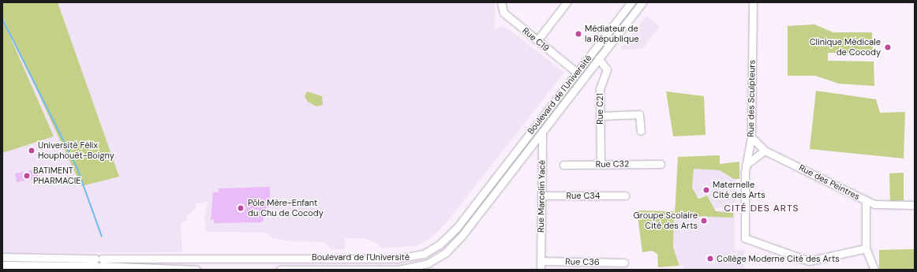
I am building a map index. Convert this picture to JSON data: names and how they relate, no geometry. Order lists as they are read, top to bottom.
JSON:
{
  "streets": {
    "street": [
      "Rue C19",
      "Boulevard de l'Université",
      "Rue des Sculpteurs",
      "Rue C21",
      "Rue C32",
      "Rue des Peintres",
      "Rue C34",
      "Rue Marcelin Yacé",
      "Rue C36"
    ]
  },
  "crossings": [
    ["Rue C19", "Boulevard de l'Université"],
    ["Boulevard de l'Université", "Rue C21"],
    ["Boulevard de l'Université", "Rue Marcelin Yacé"],
    ["Rue des Sculpteurs", "Rue des Peintres"],
    ["Rue C21", "Rue C32"],
    ["Rue C34", "Rue Marcelin Yacé"],
    ["Rue Marcelin Yacé", "Rue C36"]
  ],
  "districts": ["CITÉ DES ARTS"],
  "places": [
    "Médiateur de la République",
    "Clinique Médicale de Cocody",
    "Université Félix Houphouët-Boigny",
    "BATIMENT PHARMACIE",
    "Maternelle Cité des Arts",
    "Pôle Mère-Enfant du Chu de Cocody",
    "Groupe Scolaire Cité des Arts",
    "Collège Moderne Cité des Arts"
  ]
}
